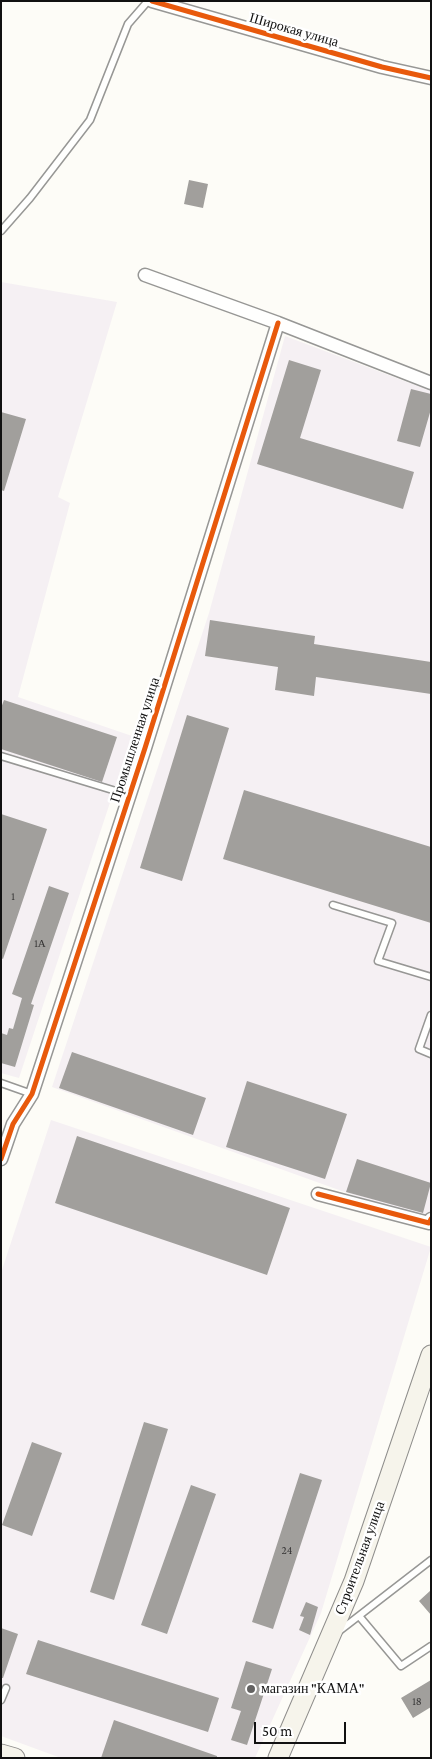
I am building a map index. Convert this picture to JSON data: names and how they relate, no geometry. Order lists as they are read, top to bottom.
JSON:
{
  "streets": {
    "main road": ["Строительная улица"],
    "street": ["Широкая улица", "Промышленная улица"]
  },
  "places": ["магазин \"КАМА\""],
  "house_numbers": [
    "1",
    "1А",
    "24",
    "18"
  ],
  "scale_bar": "50 m"
}
